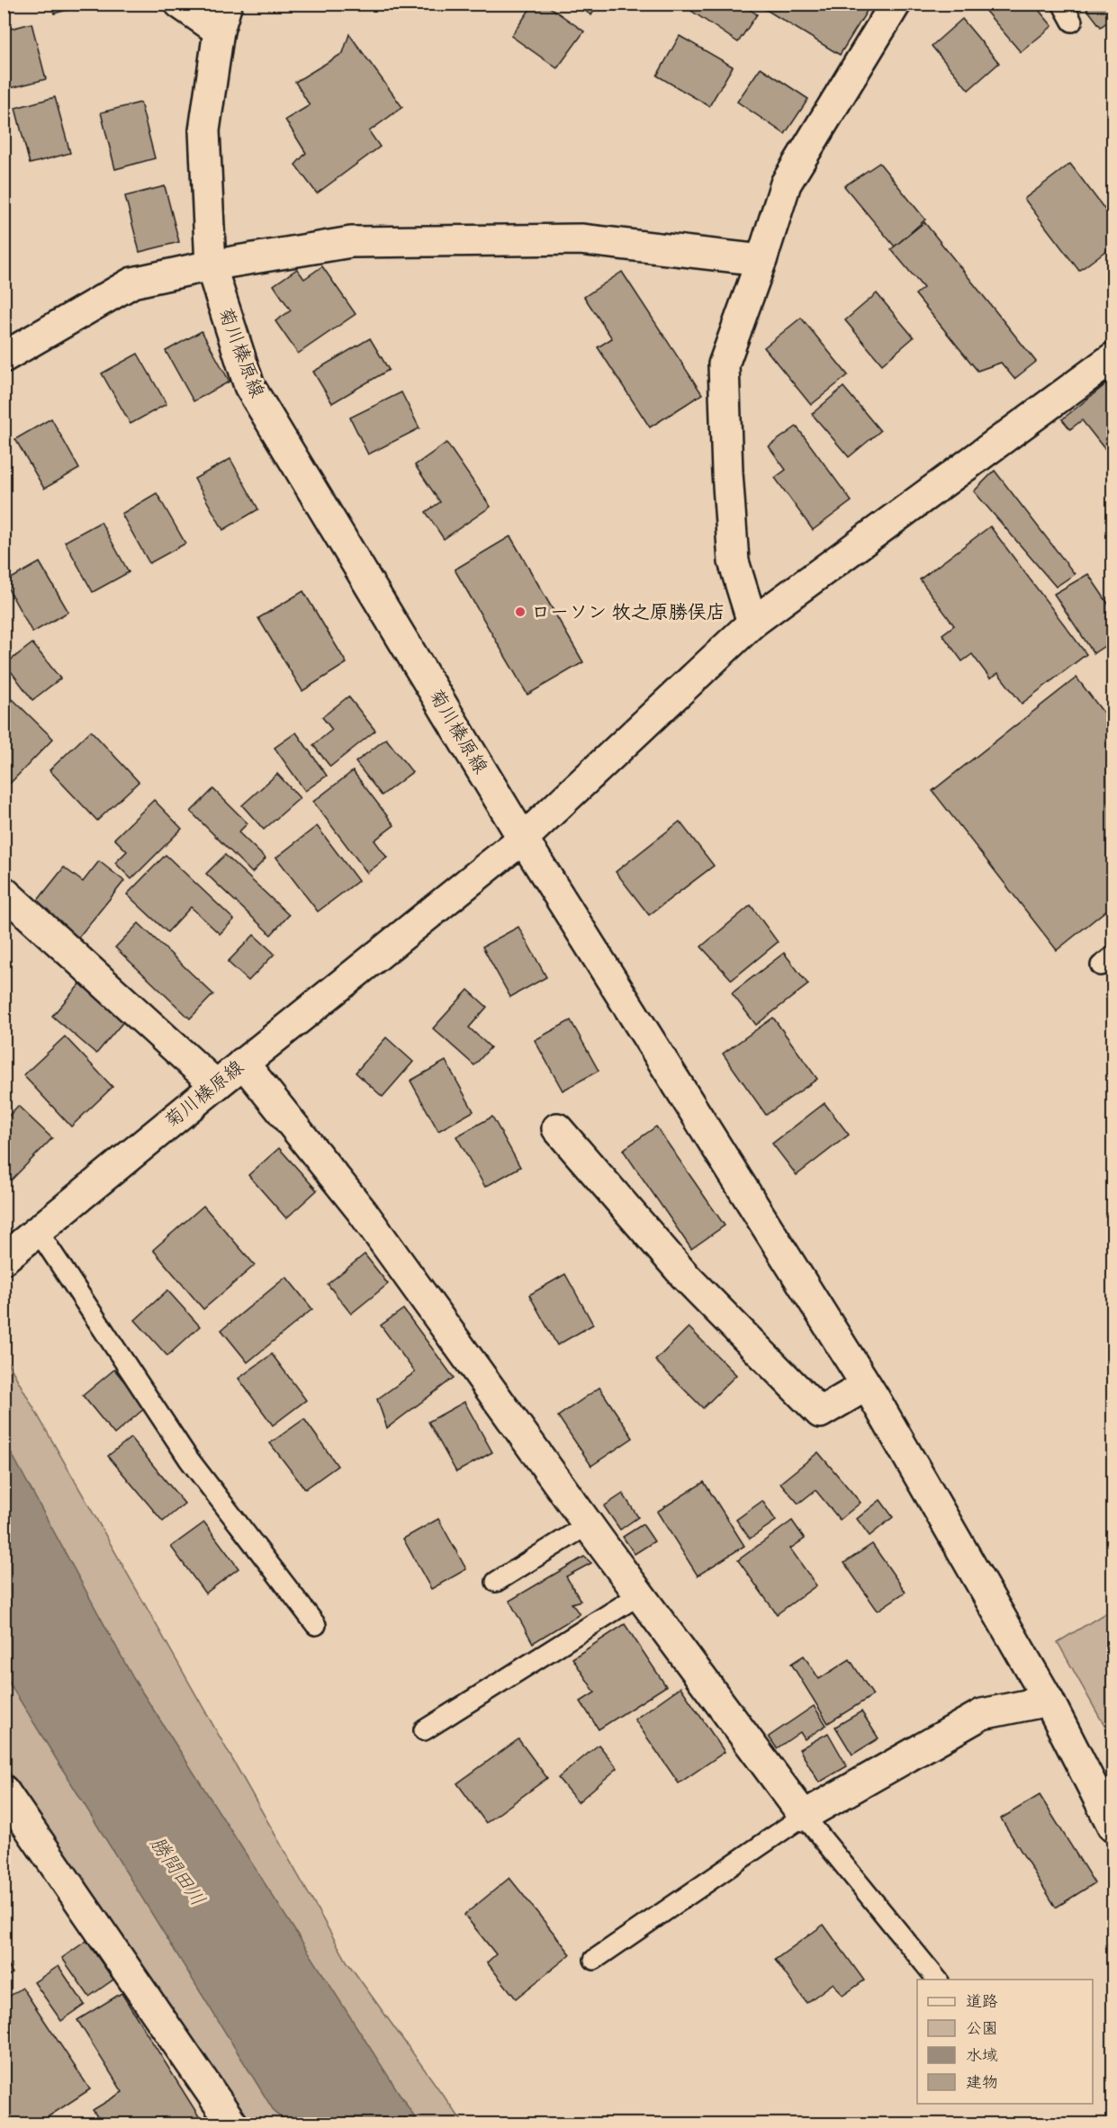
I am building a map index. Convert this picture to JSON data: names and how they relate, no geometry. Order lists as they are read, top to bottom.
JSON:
{
  "streets": {
    "street": ["菊川榛原線"]
  },
  "water": ["勝間田川"],
  "places": ["ローソン 牧之原勝俣店"],
  "legend": [
    "道路",
    "公園",
    "水域",
    "建物"
  ]
}
